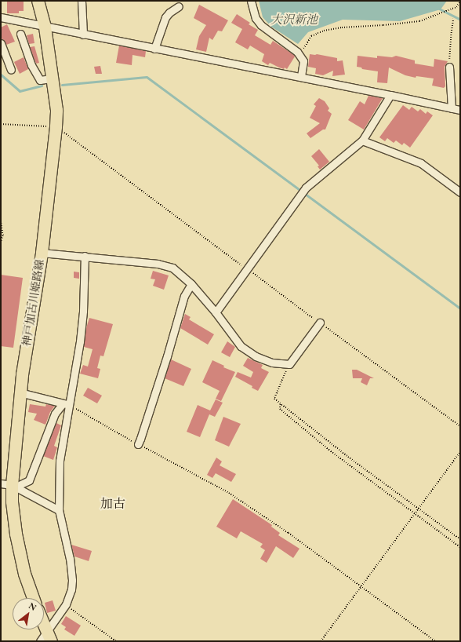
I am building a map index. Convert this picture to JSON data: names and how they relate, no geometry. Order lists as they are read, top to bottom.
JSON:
{
  "streets": {
    "main road": ["神戸加古川姫路線"]
  },
  "districts": ["加古"],
  "water": ["大沢新池"],
  "north": "top right"
}
